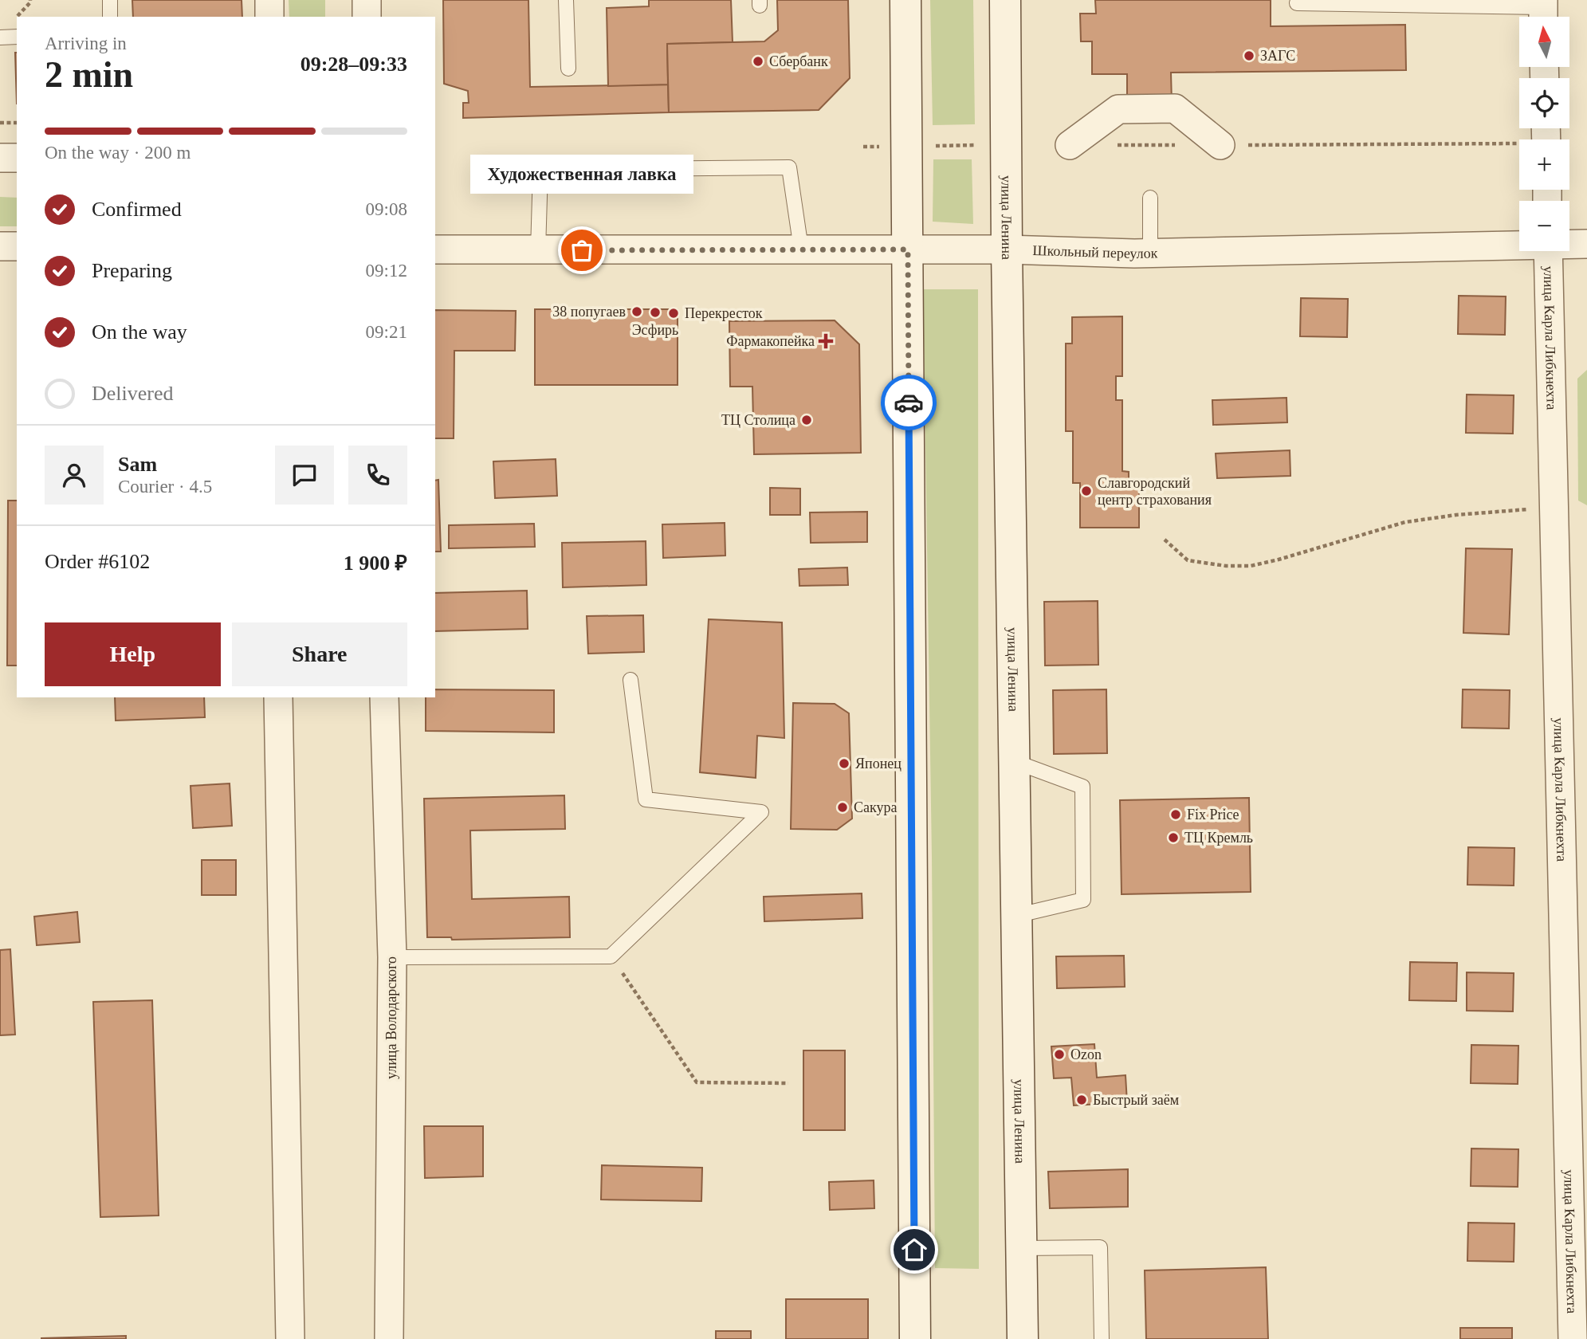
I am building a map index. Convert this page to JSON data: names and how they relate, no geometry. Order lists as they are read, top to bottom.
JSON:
{
  "streets": {
    "street": [
      "улица Ленина",
      "Школьный переулок",
      "улица Карла Либкнехта",
      "улица Володарского"
    ]
  },
  "crossings": [
    ["улица Ленина", "Школьный переулок"]
  ],
  "places": {
    "other": [
      "ЗАГС",
      "Сбербанк",
      "Художественная лавка",
      "38 попугаев",
      "Эсфирь",
      "Перекресток",
      "ТЦ Столица",
      "Славгородский центр страхования",
      "Японец",
      "Сакура",
      "Fix Price",
      "ТЦ Кремль",
      "Ozon",
      "Быстрый заём"
    ],
    "health": ["Фармакопейка"]
  },
  "north": "top",
  "page": {
    "map_buttons": ["+", "−"],
    "heading": ["2 min", "Arriving in", "09:28–09:33"],
    "panel": [
      "Sam",
      "Courier · 4.5",
      "Order #6102",
      "1 900 ₽"
    ],
    "bar": "On the way · 200 m",
    "bubble": "Художественная лавка",
    "list": [
      ["Confirmed", "09:08"],
      ["Preparing", "09:12"],
      ["On the way", "09:21"],
      "Delivered"
    ],
    "buttons": ["Help", "Share"]
  }
}
